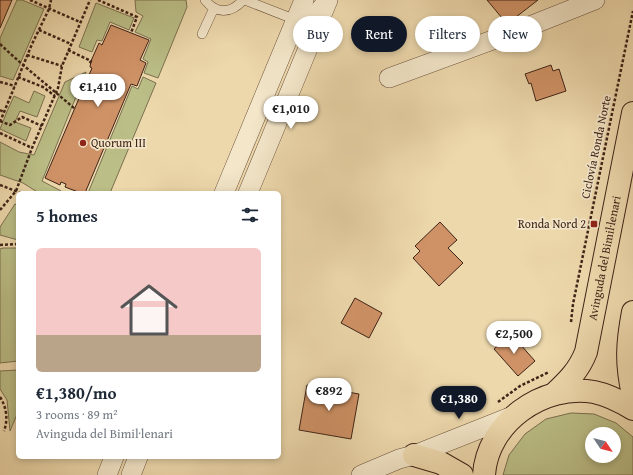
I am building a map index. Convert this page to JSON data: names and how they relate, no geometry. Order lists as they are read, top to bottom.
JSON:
{
  "streets": {
    "main road": ["Avinguda del Bimil·lenari"],
    "path": ["Ciclovía Ronda Norte"]
  },
  "places": {
    "other": ["Quorum III"],
    "transit": ["Ronda Nord 2"]
  },
  "north": "bottom right",
  "page": {
    "chip": [
      "Buy",
      "Rent",
      "Filters",
      "New"
    ],
    "price": [
      "€1,410",
      "€1,010",
      "€2,500",
      "€892",
      "€1,380"
    ],
    "heading": "5 homes",
    "list": [
      {
        "name": "€1,380/mo",
        "note": "3 rooms · 89 m² · Avinguda del Bimil·lenari"
      }
    ]
  }
}
